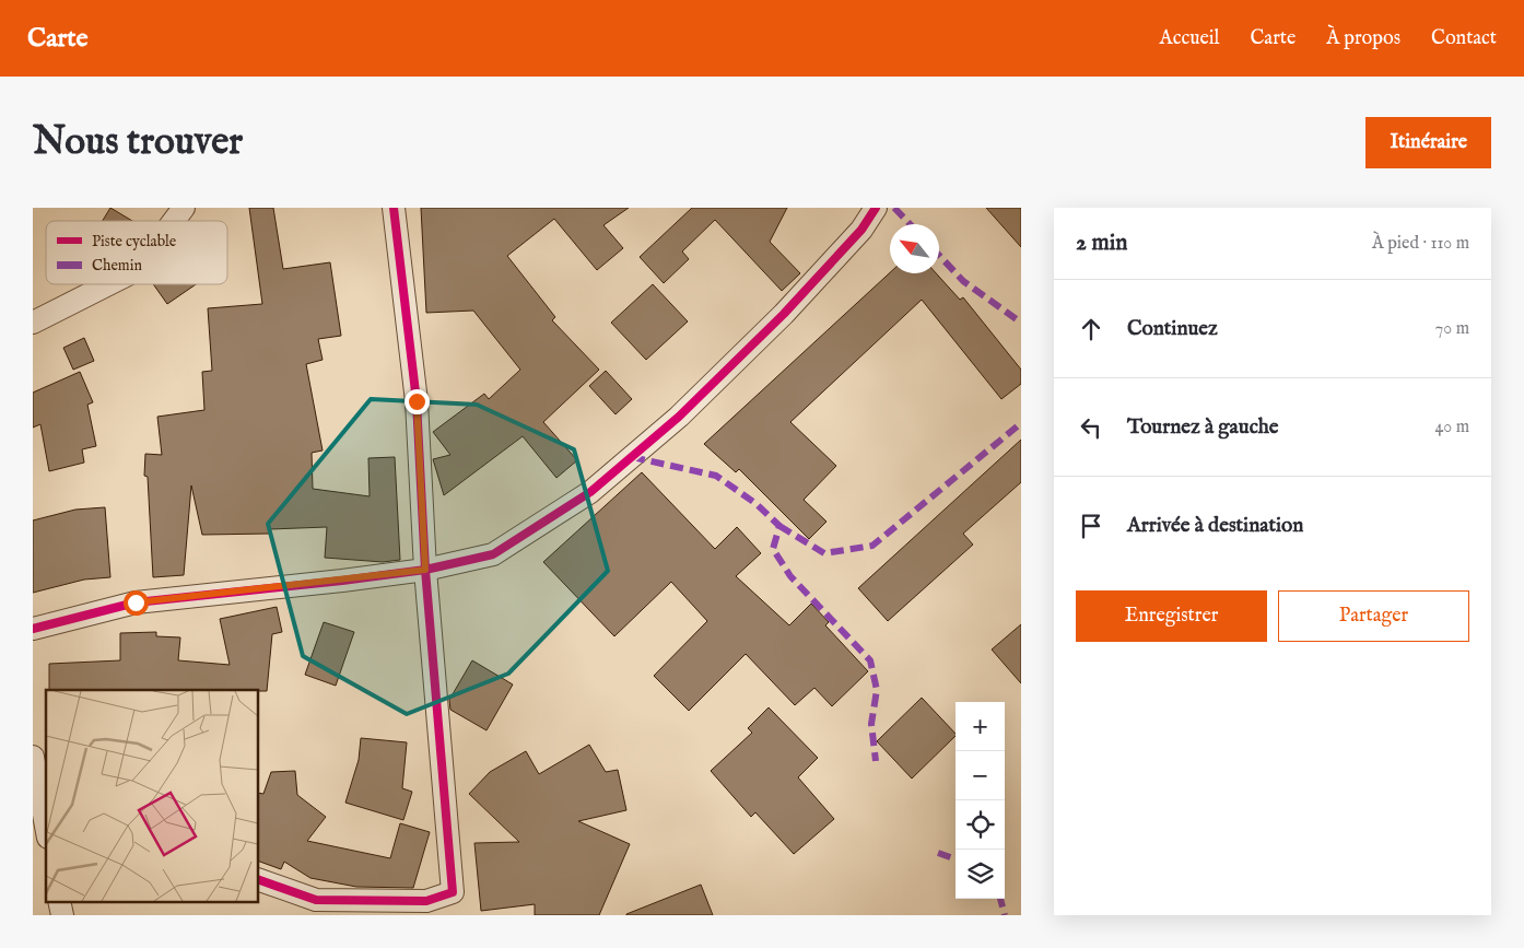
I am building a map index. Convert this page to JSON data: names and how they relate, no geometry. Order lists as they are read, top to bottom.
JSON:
{
  "legend": ["Piste cyclable", "Chemin"],
  "north": "top left",
  "page": {
    "header": "Carte",
    "nav": [
      "Accueil",
      "Carte",
      "À propos",
      "Contact"
    ],
    "buttons": [
      "Itinéraire",
      ["Enregistrer", "Partager"]
    ],
    "title": "Nous trouver",
    "heading": ["2 min", "À pied · 110 m"],
    "list": [
      ["Continuez", "70 m"],
      ["Tournez à gauche", "40 m"],
      "Arrivée à destination"
    ],
    "map_buttons": ["+", "−"]
  }
}
